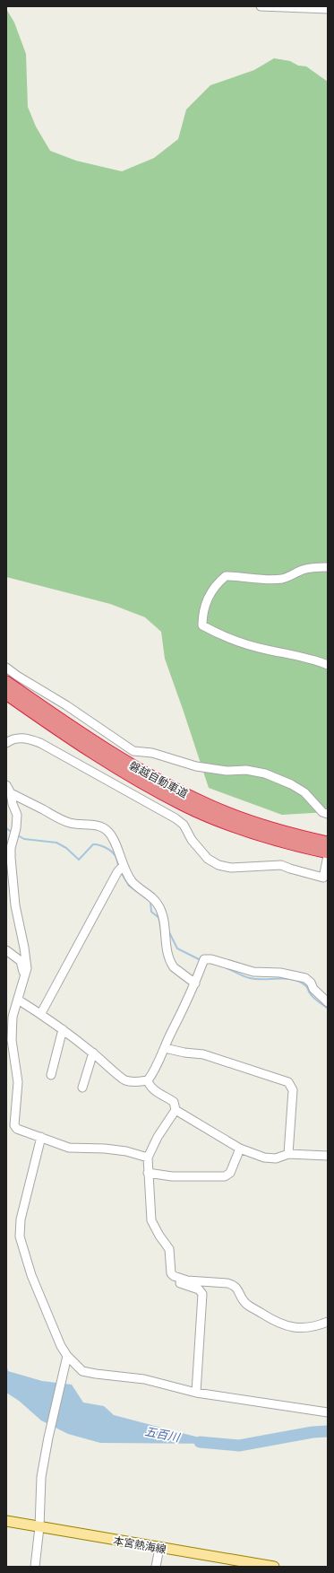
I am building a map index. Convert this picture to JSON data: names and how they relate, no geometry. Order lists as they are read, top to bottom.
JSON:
{
  "streets": {
    "highway": ["磐越自動車道"],
    "main road": ["本宮熱海線"]
  },
  "water": ["五百川"]
}
